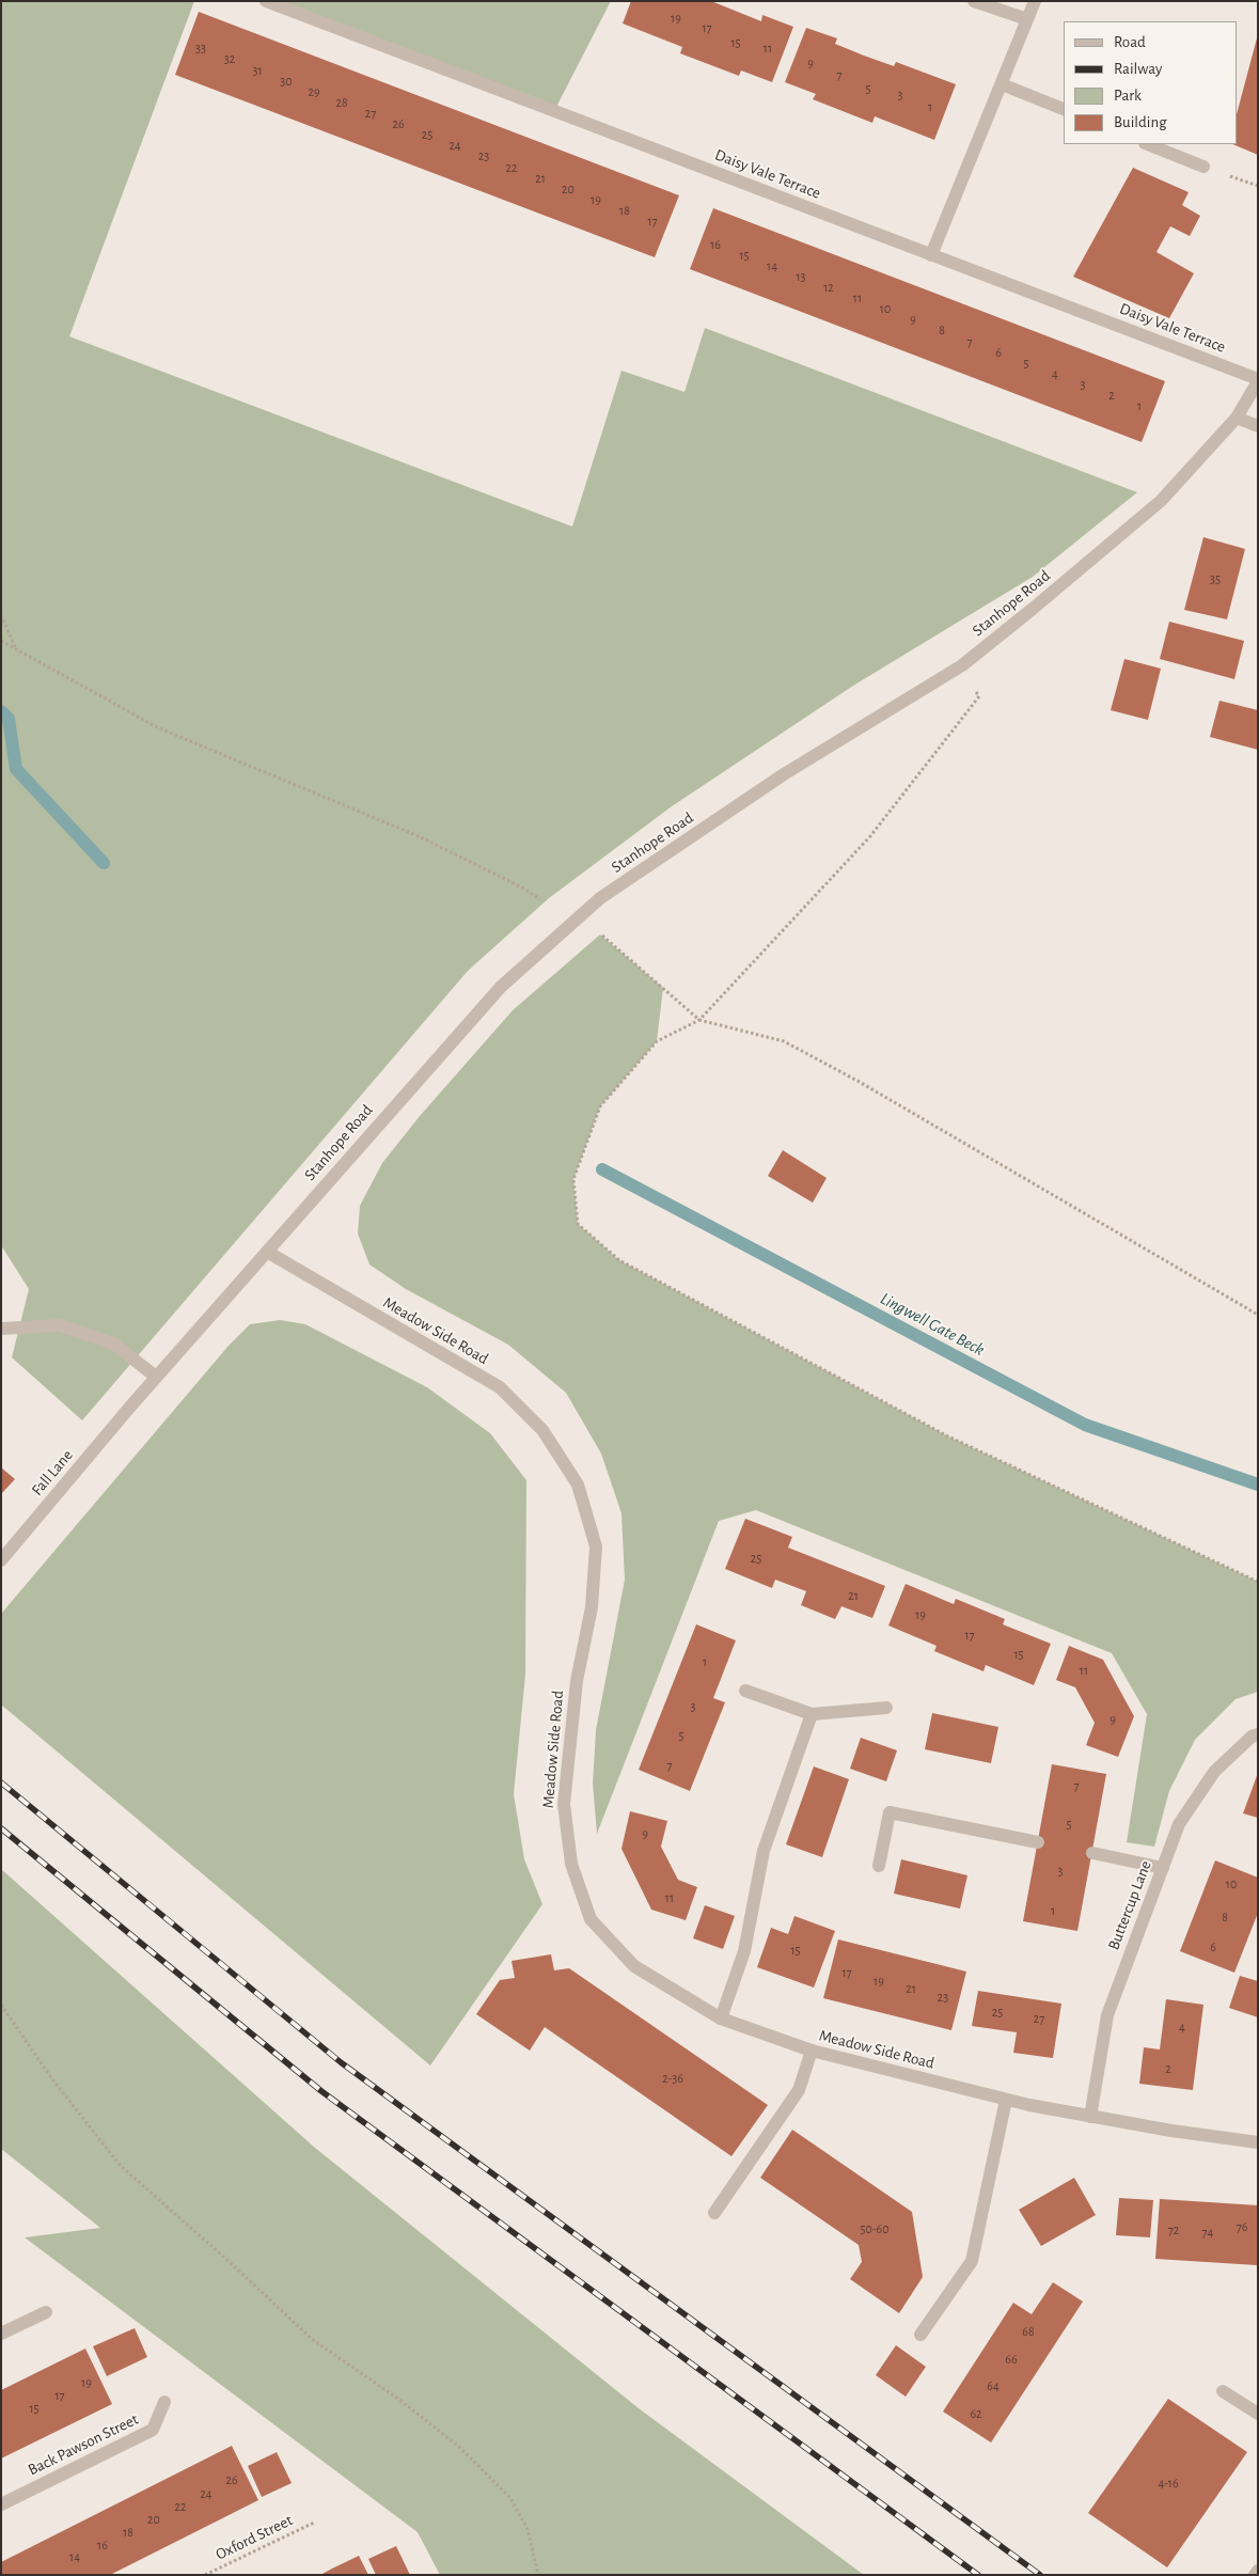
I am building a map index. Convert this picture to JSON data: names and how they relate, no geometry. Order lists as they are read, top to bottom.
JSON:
{
  "streets": {
    "street": [
      "Daisy Vale Terrace",
      "Stanhope Road",
      "Meadow Side Road",
      "Fall Lane",
      "Buttercup Lane",
      "Back Pawson Street"
    ],
    "path": ["Oxford Street"]
  },
  "crossings": [
    ["Daisy Vale Terrace", "Stanhope Road"],
    ["Stanhope Road", "Meadow Side Road"],
    ["Stanhope Road", "Fall Lane"],
    ["Meadow Side Road", "Buttercup Lane"]
  ],
  "water": ["Lingwell Gate Beck"],
  "house_numbers": [
    "19",
    "17",
    "15",
    "33",
    "11",
    "32",
    "9",
    "31",
    "7",
    "30",
    "5",
    "29",
    "3",
    "28",
    "1",
    "27",
    "26",
    "25",
    "24",
    "23",
    "22",
    "21",
    "20",
    "19",
    "18",
    "17",
    "16",
    "15",
    "14",
    "13",
    "12",
    "11",
    "10",
    "9",
    "8",
    "7",
    "6",
    "5",
    "4",
    "3",
    "2",
    "1",
    "35",
    "25",
    "21",
    "19",
    "17",
    "15",
    "1",
    "11",
    "3",
    "9",
    "5",
    "7",
    "7",
    "5",
    "9",
    "3",
    "10",
    "11",
    "1",
    "8",
    "6",
    "15",
    "17",
    "19",
    "21",
    "23",
    "25",
    "27",
    "4",
    "2",
    "2-36",
    "76",
    "50-60",
    "72",
    "74",
    "68",
    "66",
    "19",
    "64",
    "17",
    "15",
    "62",
    "26",
    "4-16",
    "24",
    "22",
    "20",
    "18",
    "16",
    "14"
  ],
  "legend": [
    "Road",
    "Railway",
    "Park",
    "Building"
  ]
}
